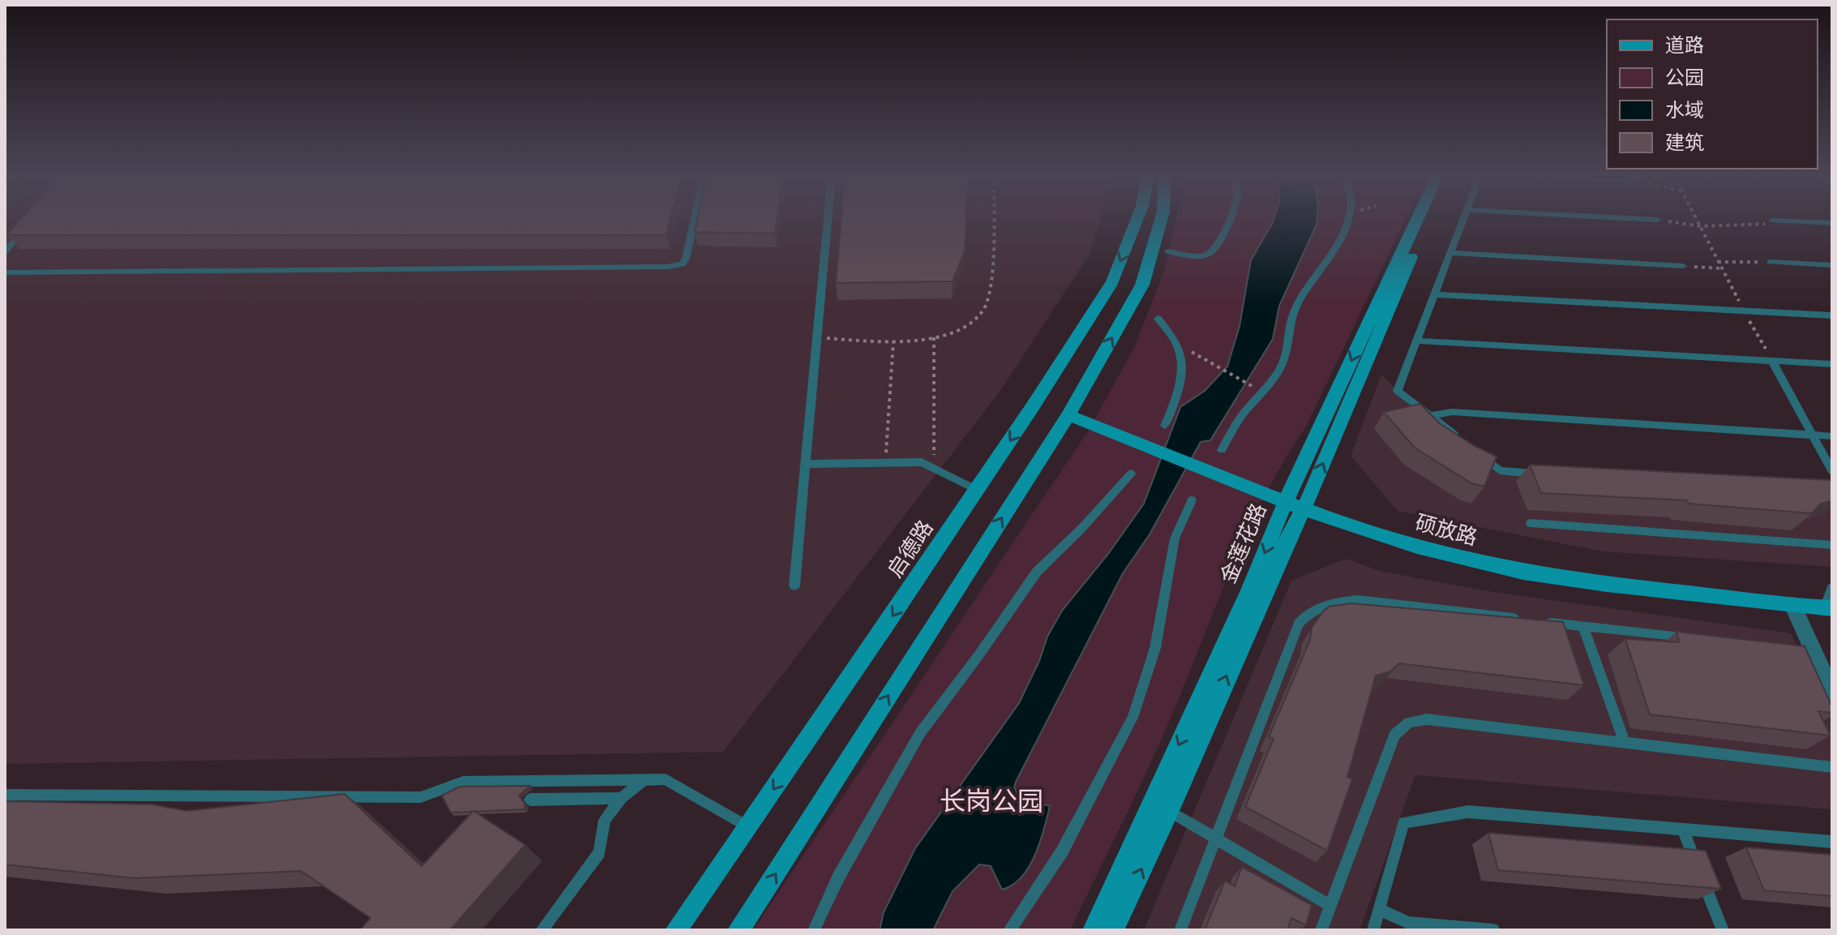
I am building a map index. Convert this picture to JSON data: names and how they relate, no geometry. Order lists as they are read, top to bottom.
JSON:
{
  "streets": {
    "street": ["硕放路", "金莲花路", "启德路"]
  },
  "crossings": [
    ["硕放路", "金莲花路"]
  ],
  "parks": ["长岗公园"],
  "legend": [
    "道路",
    "公园",
    "水域",
    "建筑"
  ]
}
